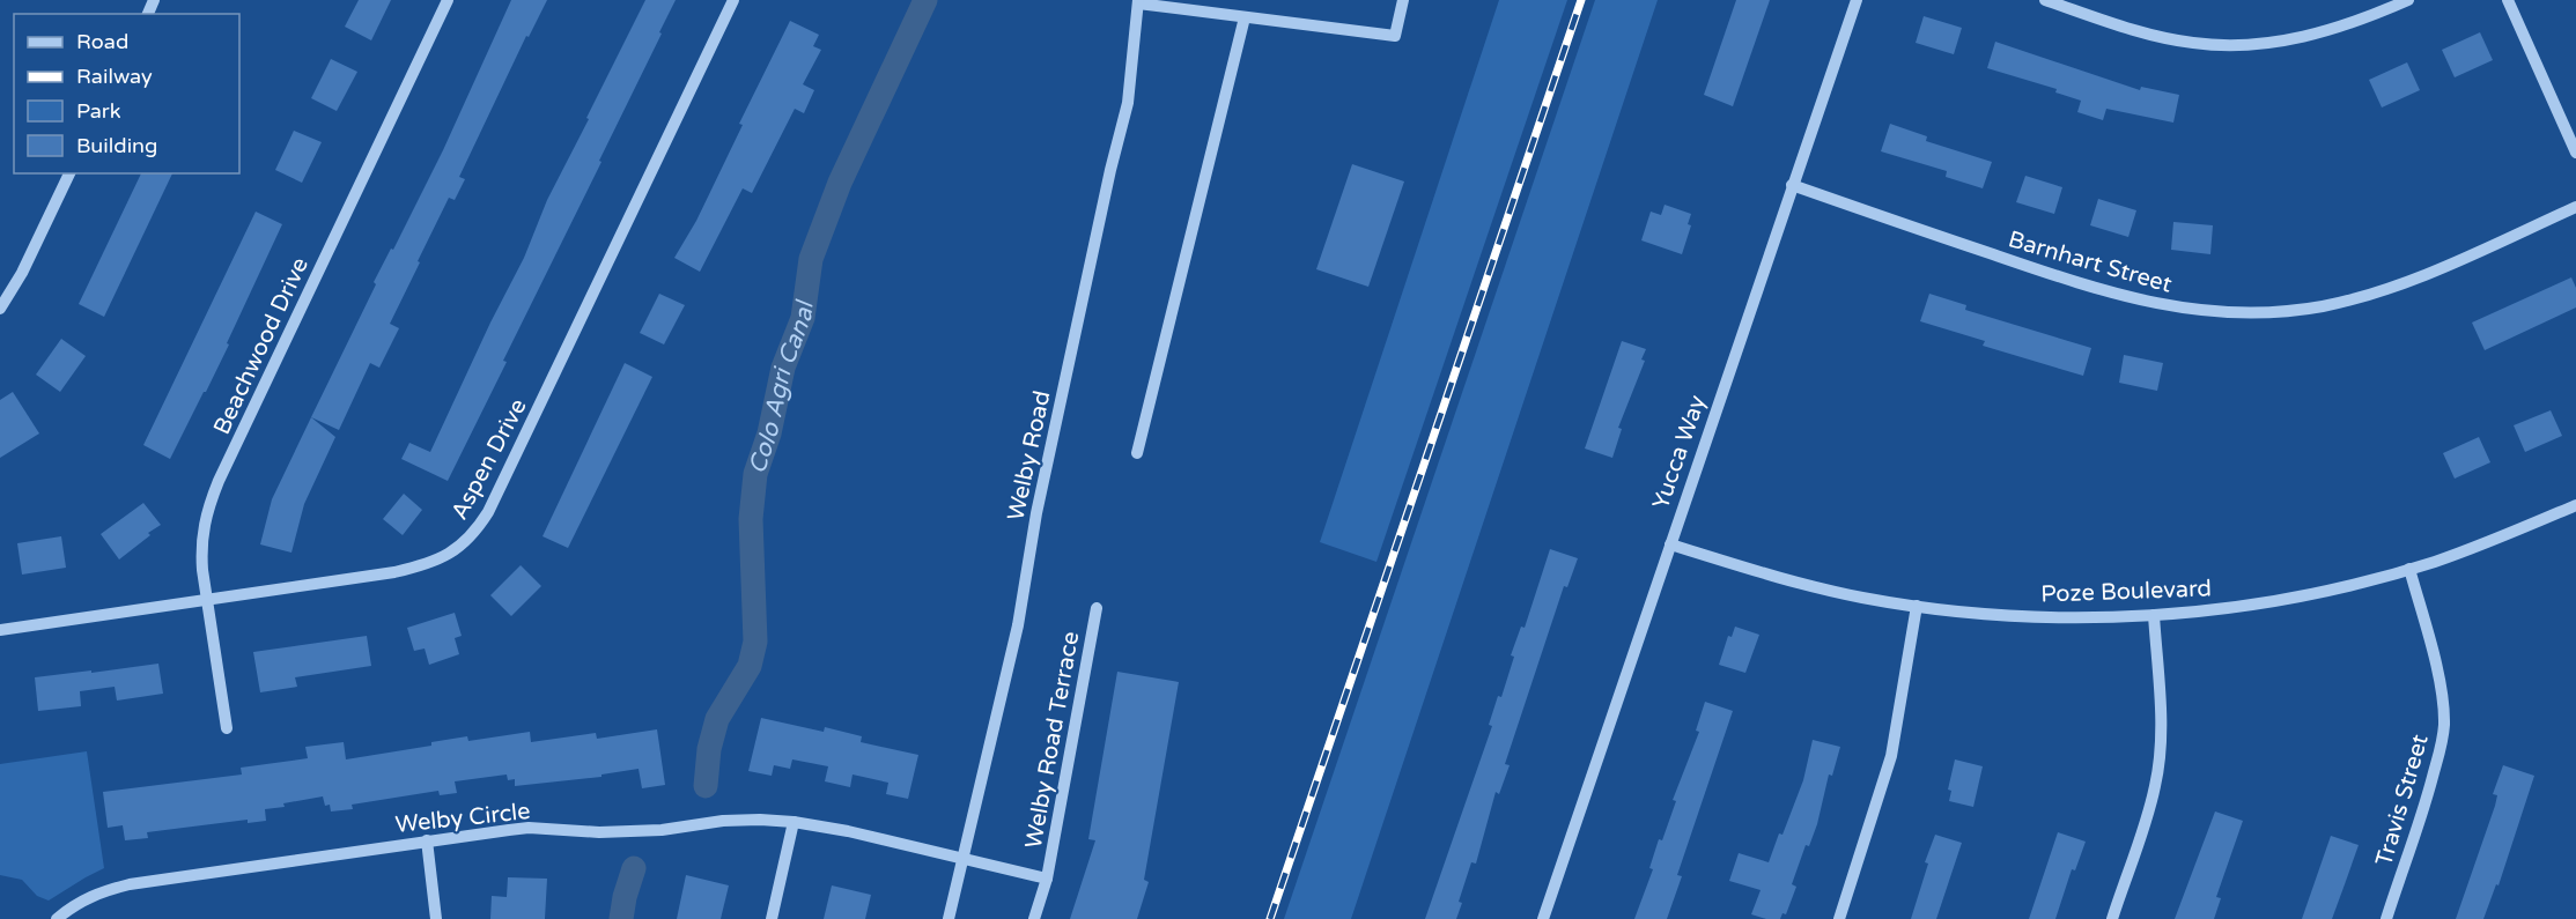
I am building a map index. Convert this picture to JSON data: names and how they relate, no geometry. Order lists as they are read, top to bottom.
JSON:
{
  "streets": {
    "street": [
      "Barnhart Street",
      "Beachwood Drive",
      "Yucca Way",
      "Welby Road",
      "Aspen Drive",
      "Poze Boulevard",
      "Welby Road Terrace",
      "Travis Street",
      "Welby Circle"
    ]
  },
  "crossings": [
    ["Barnhart Street", "Yucca Way"],
    ["Beachwood Drive", "Aspen Drive"],
    ["Yucca Way", "Poze Boulevard"],
    ["Welby Road", "Welby Road Terrace"],
    ["Welby Road", "Welby Circle"],
    ["Poze Boulevard", "Travis Street"],
    ["Welby Road Terrace", "Welby Circle"]
  ],
  "water": ["Colo Agri Canal"],
  "legend": [
    "Road",
    "Railway",
    "Park",
    "Building"
  ]
}
